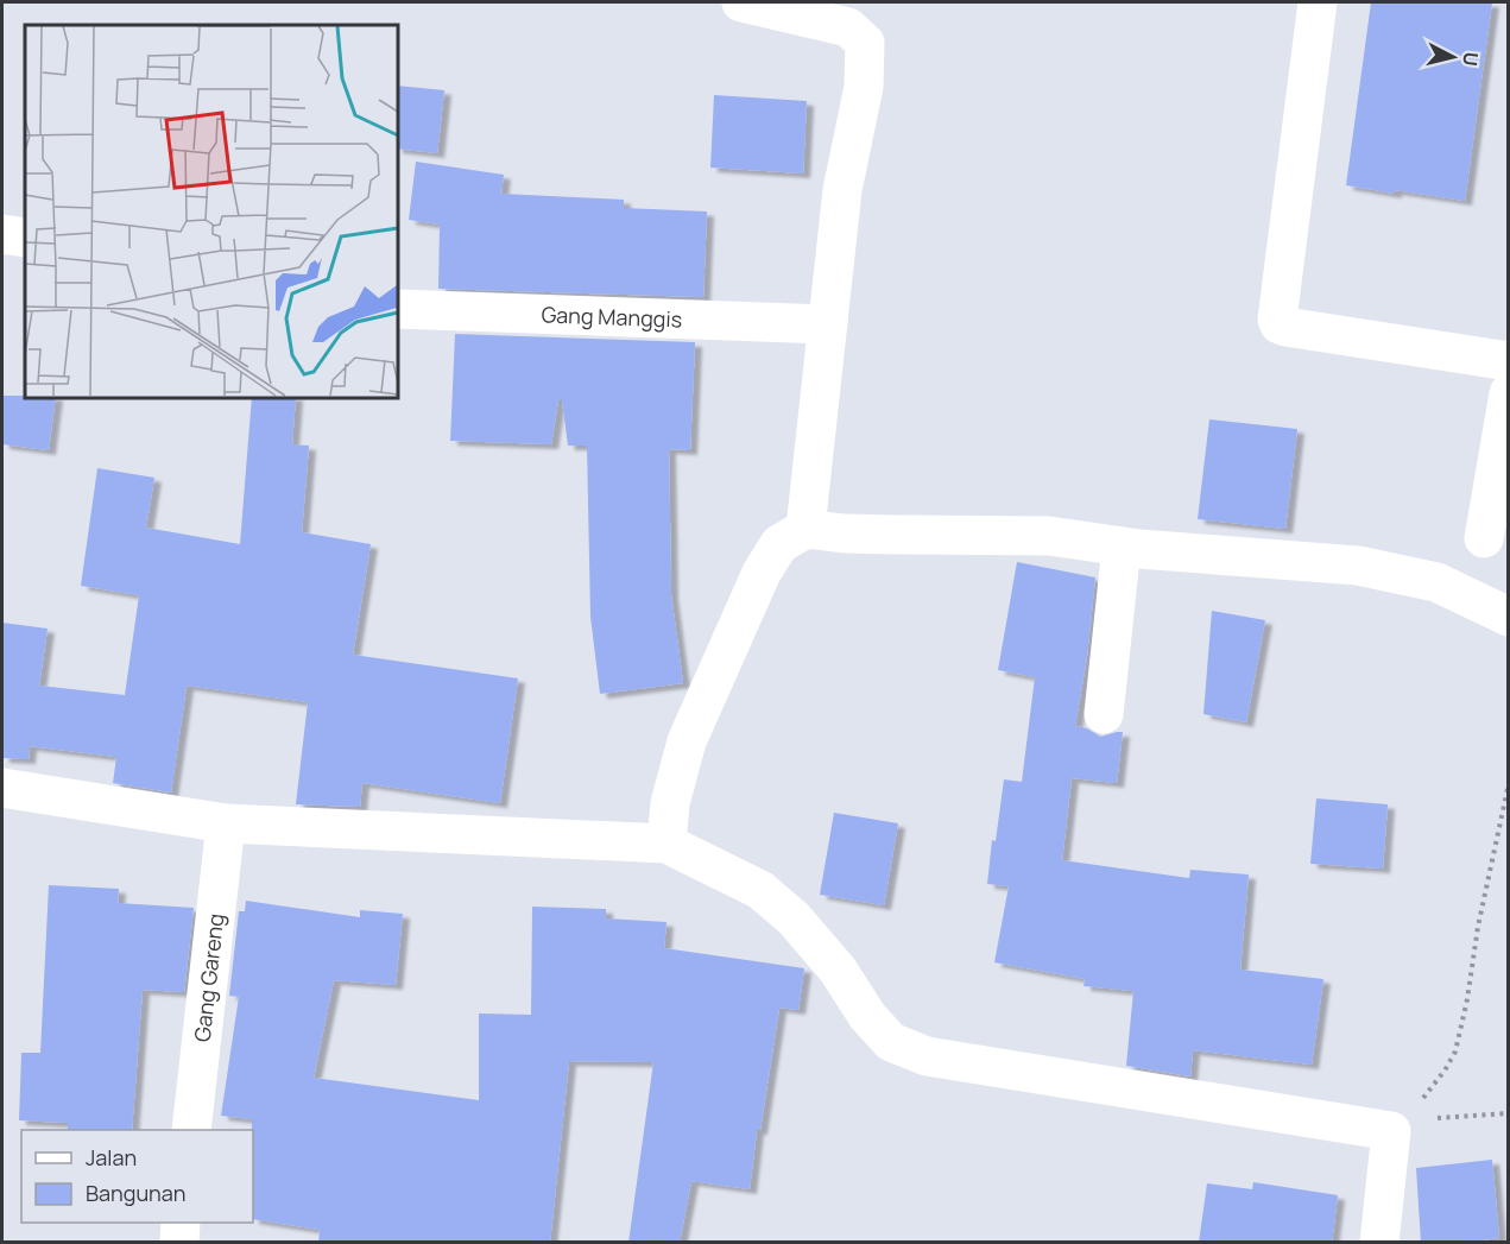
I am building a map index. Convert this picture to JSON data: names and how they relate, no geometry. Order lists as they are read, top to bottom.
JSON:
{
  "streets": {
    "street": ["Gang Manggis", "Gang Gareng"]
  },
  "legend": ["Jalan", "Bangunan"],
  "north": "right"
}
